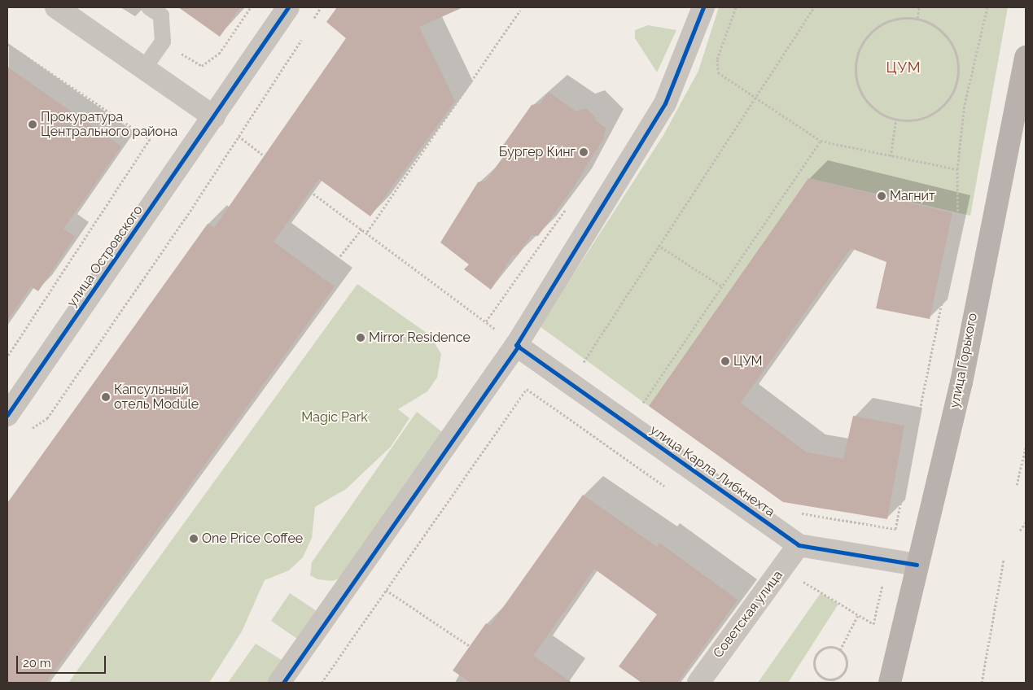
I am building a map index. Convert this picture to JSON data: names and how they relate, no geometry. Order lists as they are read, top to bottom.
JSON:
{
  "streets": {
    "main road": ["улица Горького"],
    "street": ["улица Островского", "улица Карла Либкнехта", "Советская улица"]
  },
  "crossings": [
    ["улица Горького", "улица Карла Либкнехта"],
    ["улица Карла Либкнехта", "Советская улица"]
  ],
  "districts": ["ЦУМ"],
  "parks": ["Magic Park"],
  "places": [
    "Прокуратура Центрального района",
    "Бургер Кинг",
    "Магнит",
    "Mirror Residence",
    "ЦУМ",
    "Капсульный отель Module",
    "One Price Coffee"
  ],
  "scale_bar": "20 m"
}
